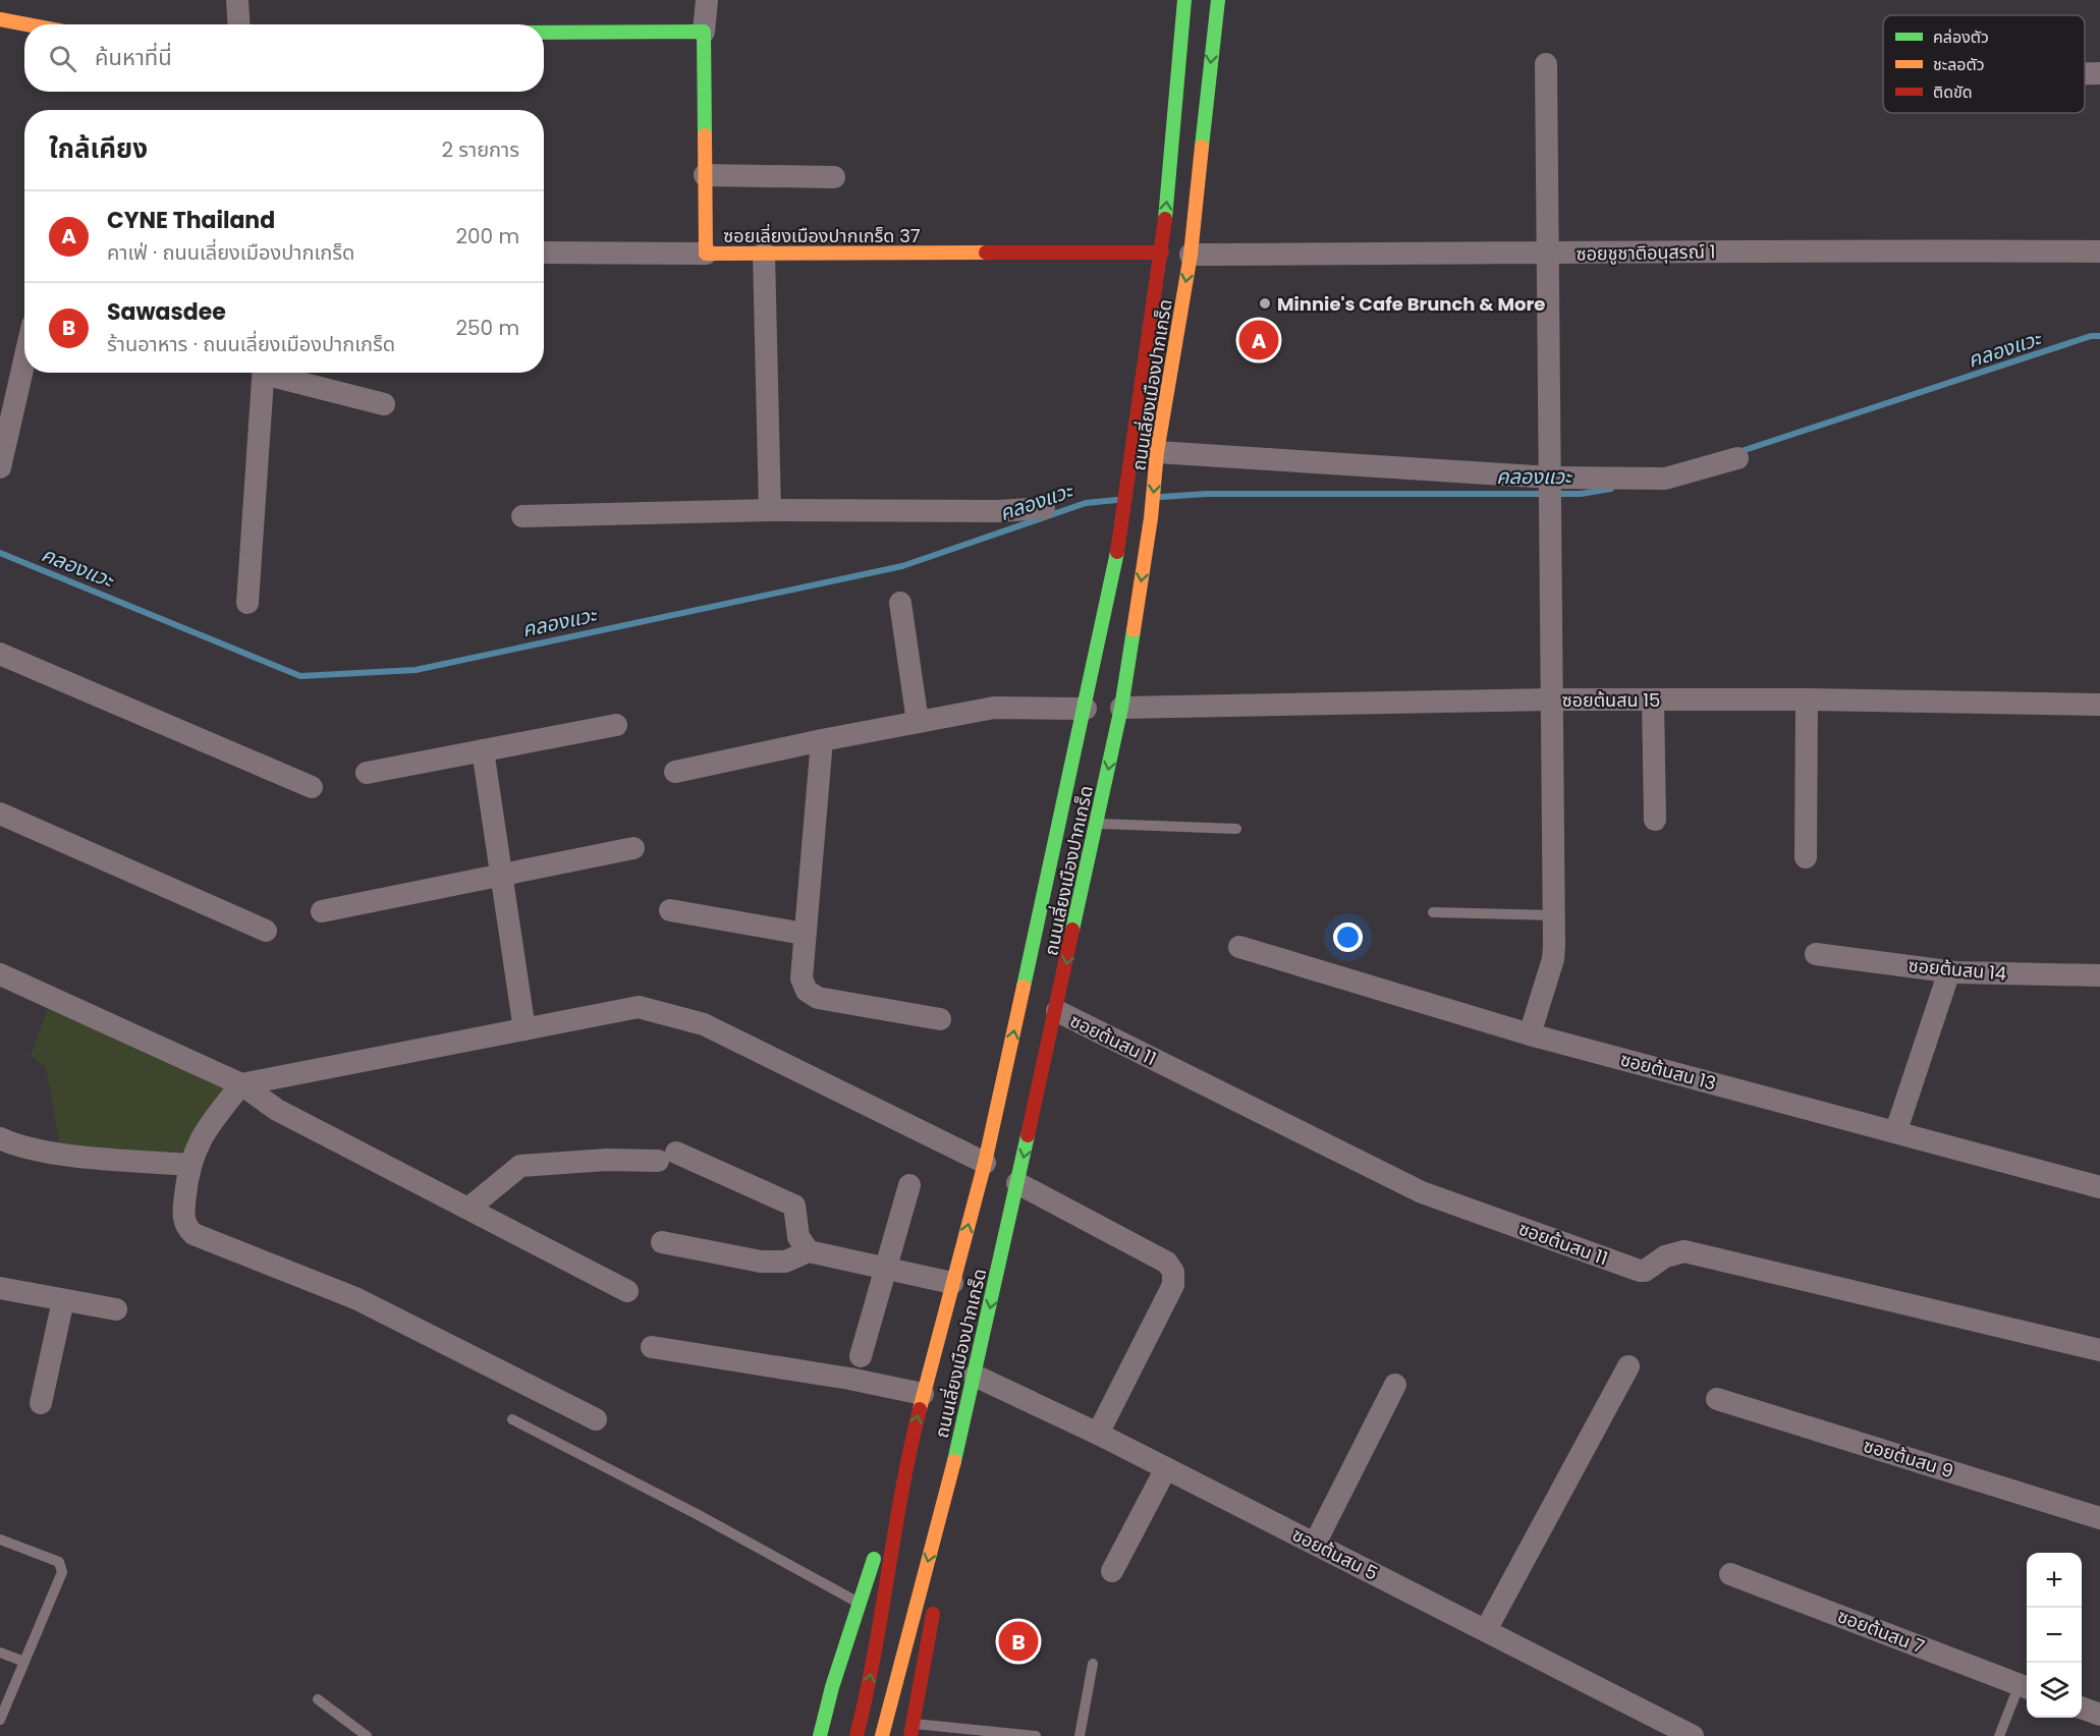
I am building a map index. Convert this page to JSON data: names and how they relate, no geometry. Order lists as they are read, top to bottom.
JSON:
{
  "streets": {
    "main road": ["ซอยเลี่ยงเมืองปากเกร็ด 37", "ถนนเลี่ยงเมืองปากเกร็ด"],
    "street": [
      "ซอยชูชาติอนุสรณ์ 1",
      "ซอยต้นสน 15",
      "ซอยต้นสน 14",
      "ซอยต้นสน 11",
      "ซอยต้นสน 13",
      "ซอยต้นสน 9",
      "ซอยต้นสน 5",
      "ซอยต้นสน 7"
    ]
  },
  "crossings": [
    ["ซอยเลี่ยงเมืองปากเกร็ด 37", "ถนนเลี่ยงเมืองปากเกร็ด"],
    ["ซอยชูชาติอนุสรณ์ 1", "ถนนเลี่ยงเมืองปากเกร็ด"],
    ["ถนนเลี่ยงเมืองปากเกร็ด", "ซอยต้นสน 15"],
    ["ถนนเลี่ยงเมืองปากเกร็ด", "ซอยต้นสน 11"],
    ["ถนนเลี่ยงเมืองปากเกร็ด", "ซอยต้นสน 5"]
  ],
  "water": ["คลองแวะ"],
  "places": ["Minnie's Cafe Brunch & More"],
  "legend": ["คล่องตัว", "ชะลอตัว", "ติดขัด"],
  "page": {
    "search": "ค้นหาที่นี่",
    "heading": ["ใกล้เคียง", "2 รายการ"],
    "list": [
      {
        "mark": "A",
        "name": "CYNE Thailand",
        "note": "คาเฟ่ · ถนนเลี่ยงเมืองปากเกร็ด",
        "value": "200 m"
      },
      {
        "mark": "B",
        "name": "Sawasdee",
        "note": "ร้านอาหาร · ถนนเลี่ยงเมืองปากเกร็ด",
        "value": "250 m"
      }
    ],
    "pins": ["A", "B"],
    "map_buttons": ["+", "−"]
  }
}
